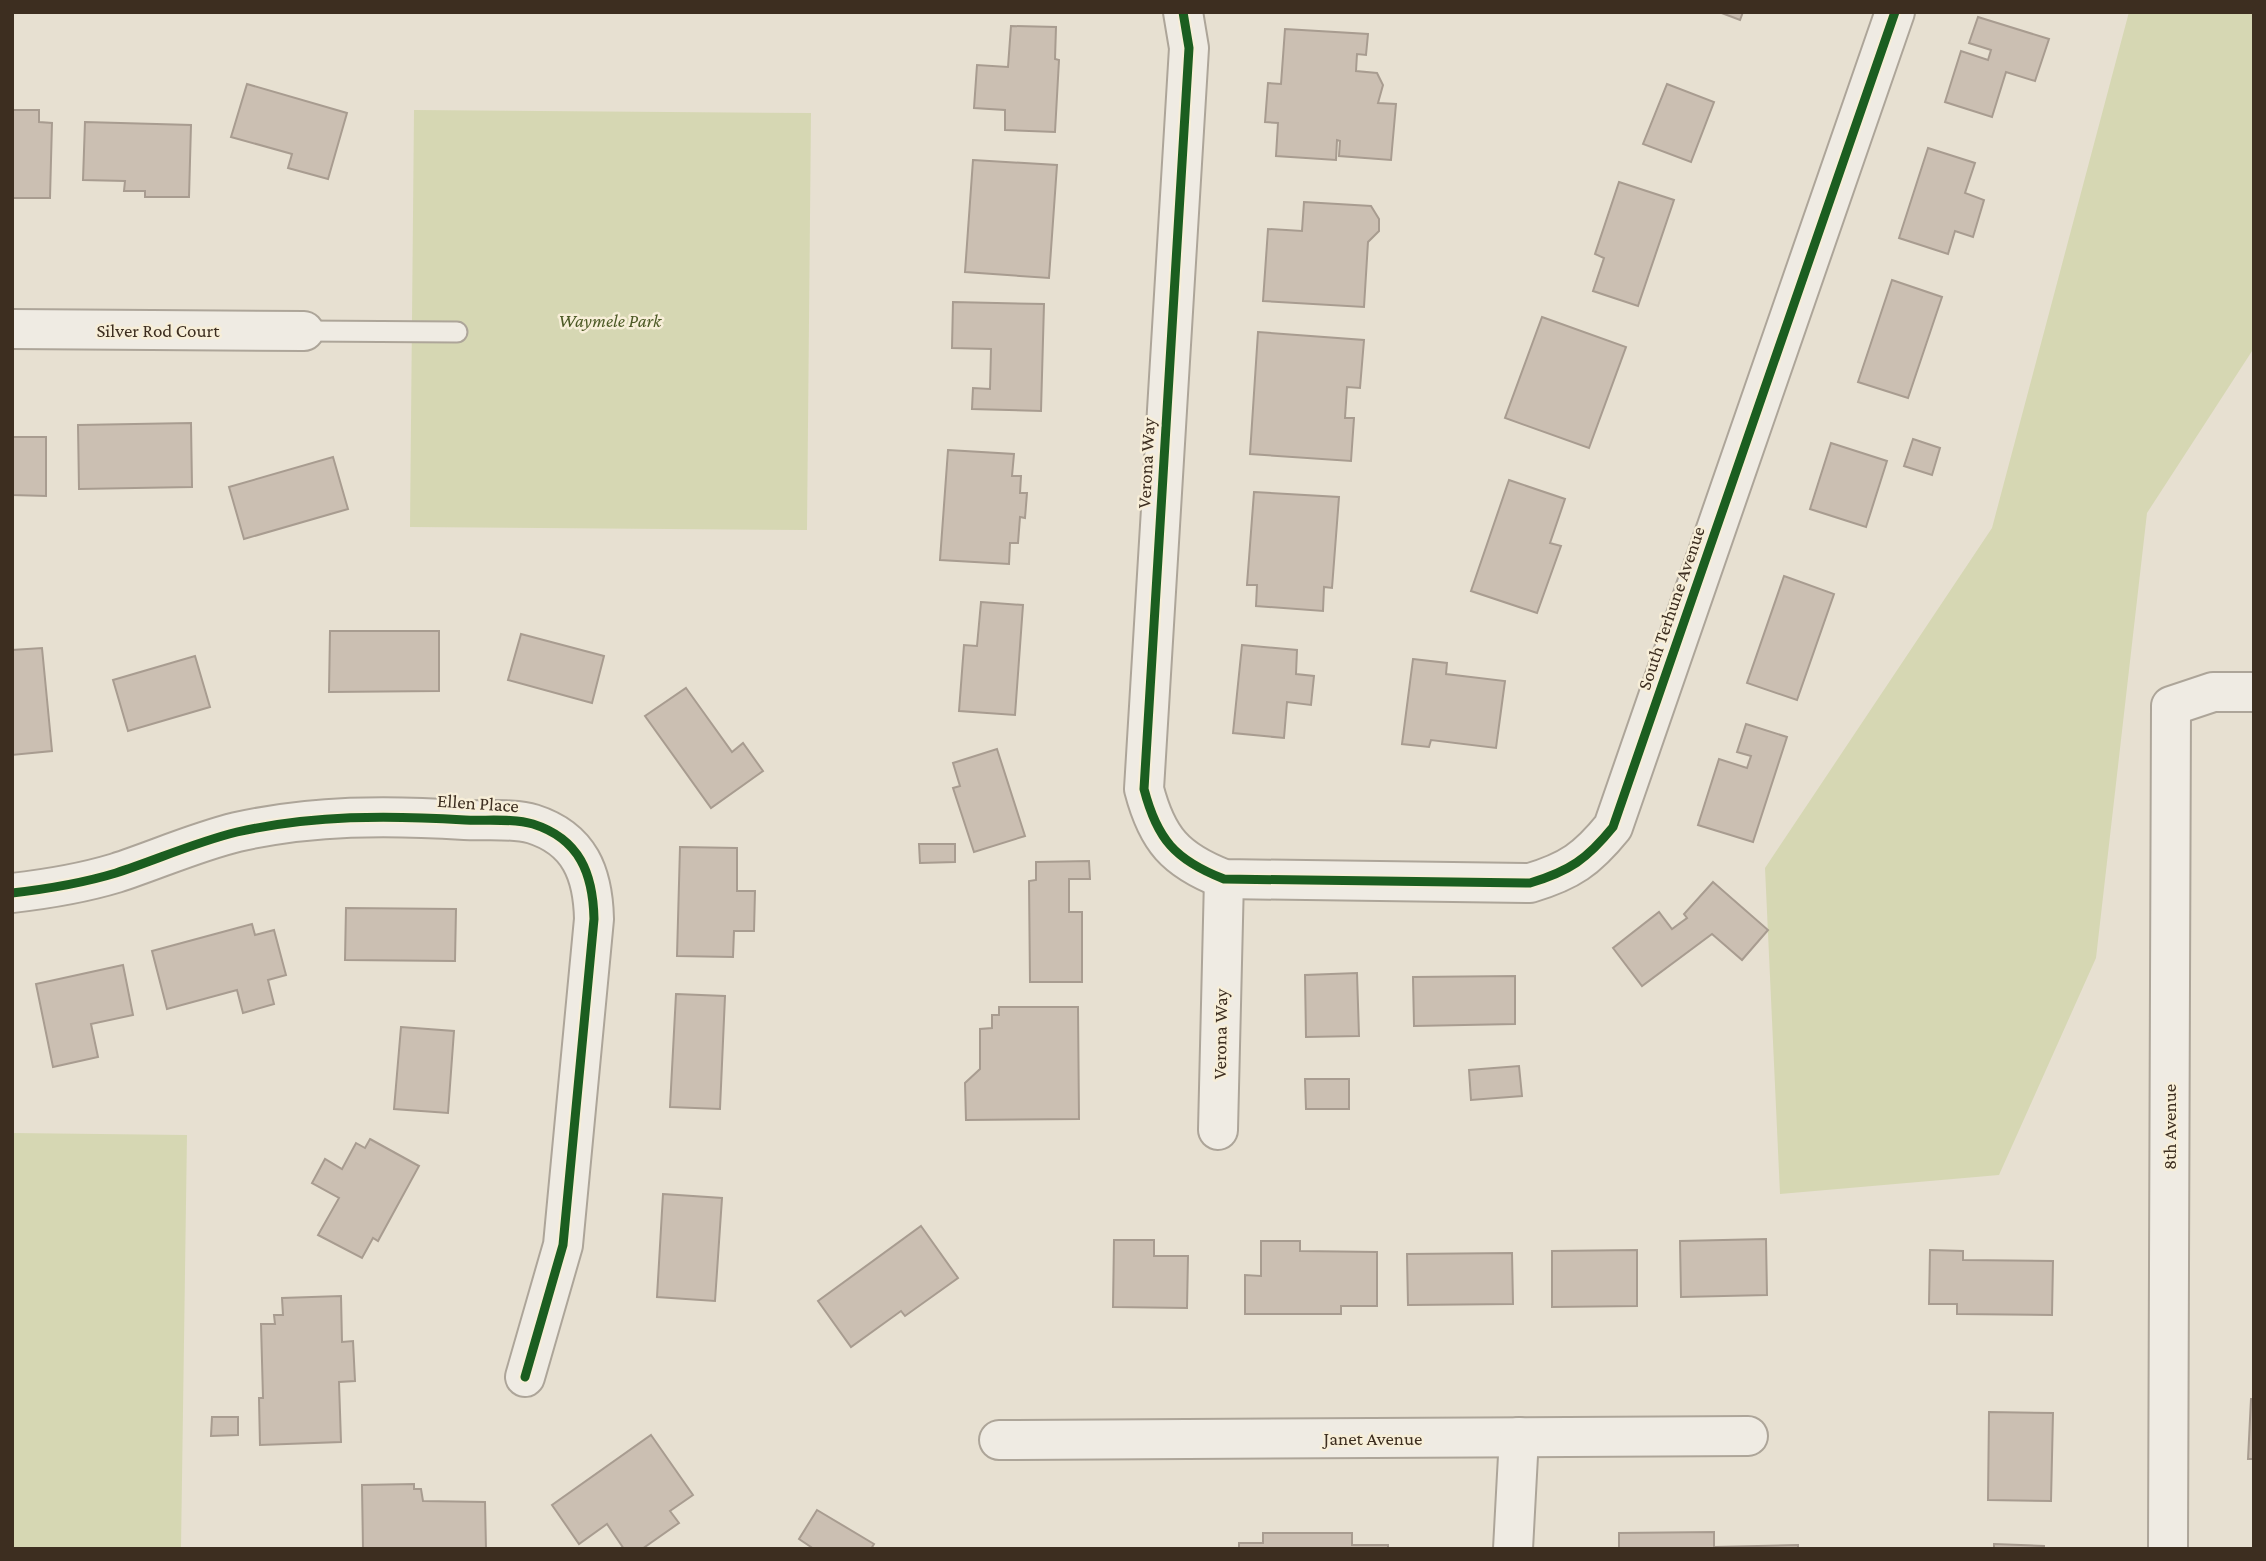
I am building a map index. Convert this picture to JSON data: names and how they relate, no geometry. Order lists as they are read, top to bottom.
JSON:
{
  "streets": {
    "street": [
      "Silver Rod Court",
      "Verona Way",
      "South Terhune Avenue",
      "Ellen Place",
      "8th Avenue",
      "Janet Avenue"
    ]
  },
  "crossings": [
    ["Verona Way", "South Terhune Avenue"]
  ],
  "parks": ["Waymele Park"]
}
